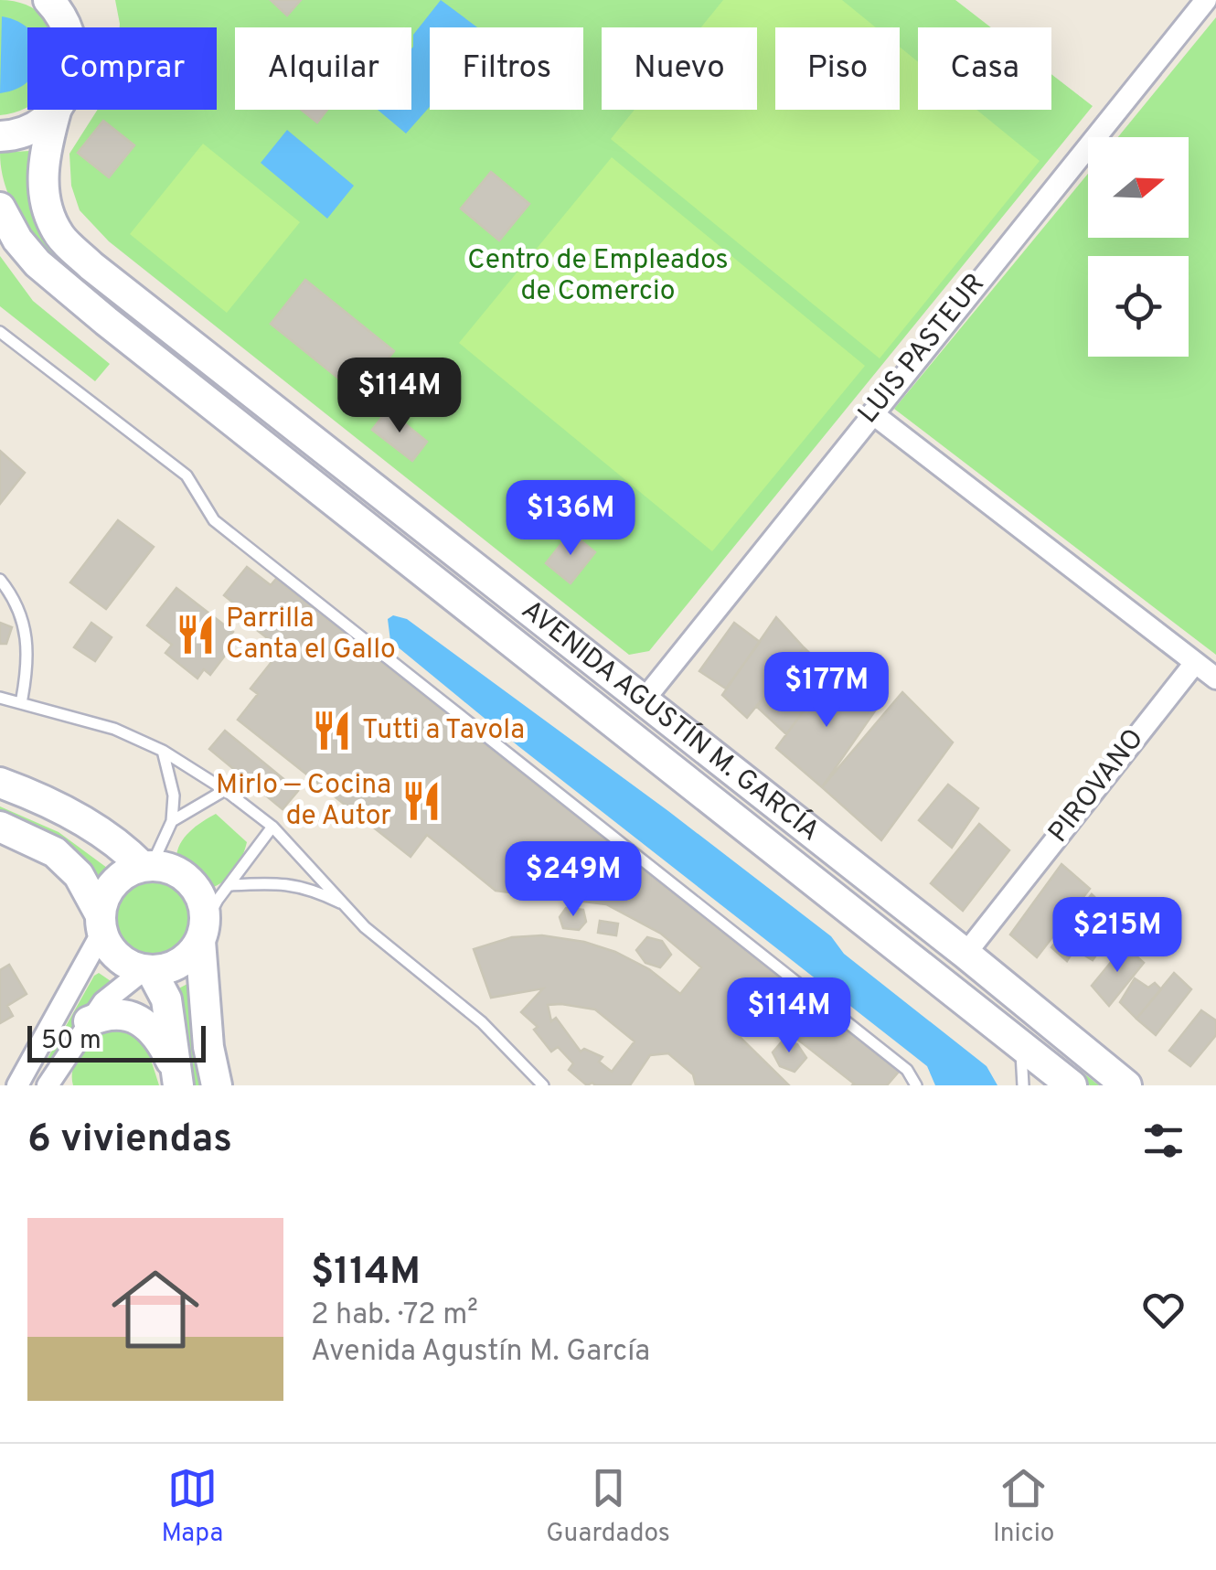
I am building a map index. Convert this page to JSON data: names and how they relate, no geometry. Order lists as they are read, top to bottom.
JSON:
{
  "streets": {
    "main road": ["AVENIDA AGUSTÍN M. GARCÍA"],
    "street": ["LUIS PASTEUR", "PIROVANO"]
  },
  "crossings": [
    ["LUIS PASTEUR", "AVENIDA AGUSTÍN M. GARCÍA"],
    ["AVENIDA AGUSTÍN M. GARCÍA", "PIROVANO"]
  ],
  "parks": ["Centro de Empleados de Comercio"],
  "places": {
    "restaurant": ["Parrilla Canta el Gallo", "Tutti a Tavola", "Mirlo — Cocina de Autor"]
  },
  "scale_bar": "50 m",
  "north": "right",
  "page": {
    "chip": [
      "Comprar",
      "Alquilar",
      "Filtros",
      "Nuevo",
      "Piso",
      "Casa"
    ],
    "price": [
      "$114M",
      "$136M",
      "$177M",
      "$249M",
      "$215M",
      "$114M"
    ],
    "scale": "50 m",
    "heading": "6 viviendas",
    "list": [
      {
        "name": "$114M",
        "note": "2 hab. · 72 m² · Avenida Agustín M. García"
      }
    ],
    "tabs": ["Mapa", "Guardados", "Inicio"]
  }
}
